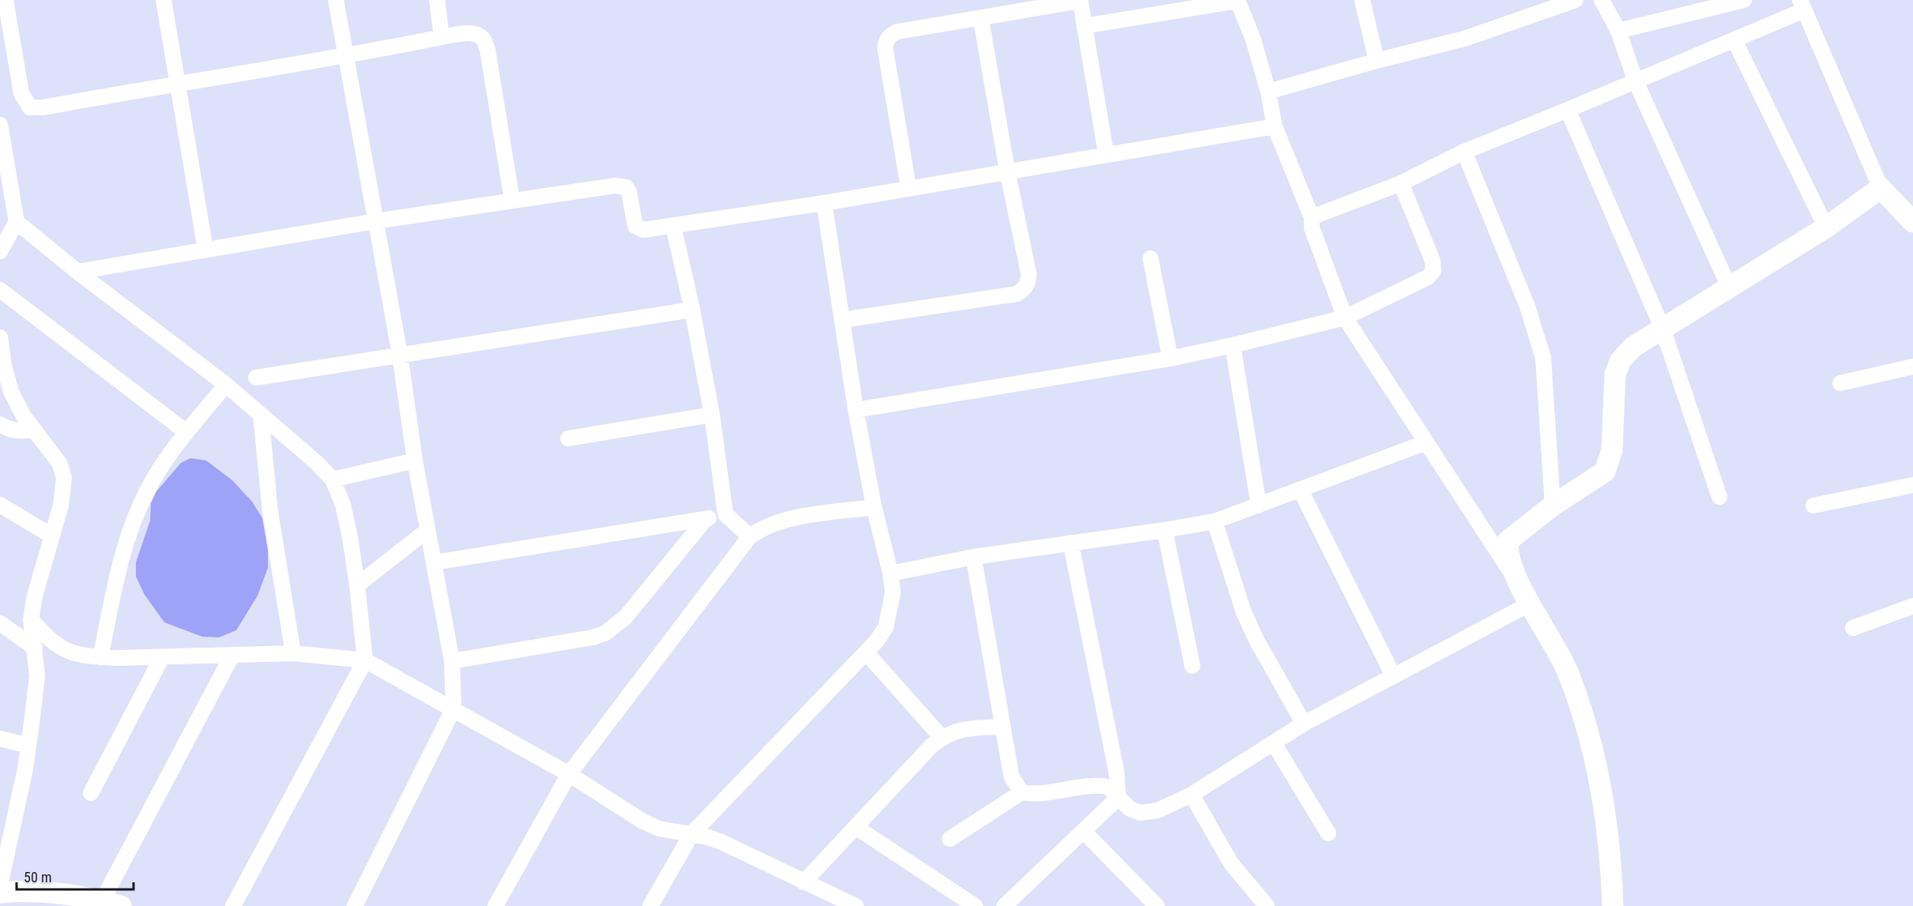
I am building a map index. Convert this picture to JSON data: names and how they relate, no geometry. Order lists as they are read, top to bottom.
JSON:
{
  "scale_bar": "50 m"
}
